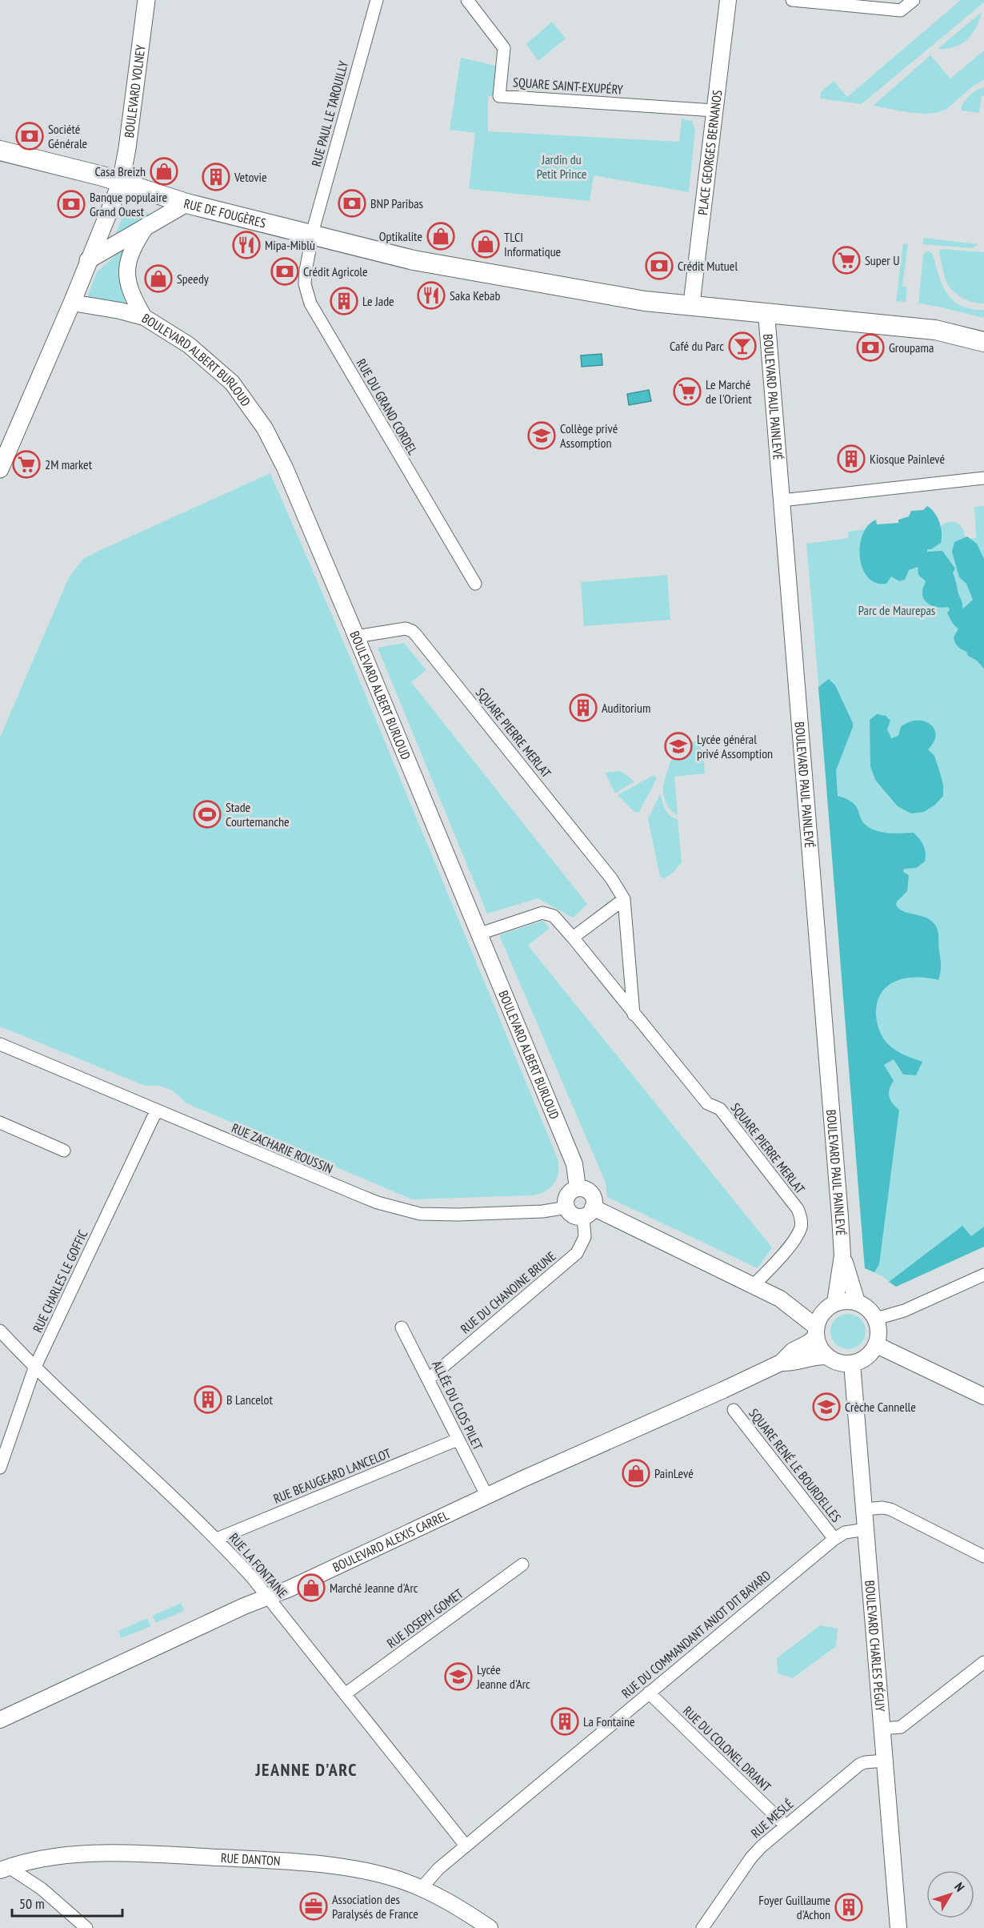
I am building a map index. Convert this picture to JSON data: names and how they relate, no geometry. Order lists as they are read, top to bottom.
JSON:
{
  "streets": {
    "main road": ["BOULEVARD VOLNEY", "RUE DE FOUGÈRES"],
    "street": [
      "SQUARE SAINT-EXUPÉRY",
      "RUE PAUL LE TAROUILLY",
      "PLACE GEORGES BERNANOS",
      "BOULEVARD ALBERT BURLOUD",
      "BOULEVARD PAUL PAINLEVÉ",
      "RUE DU GRAND CORDEL",
      "SQUARE PIERRE MERLAT",
      "RUE ZACHARIE ROUSSIN",
      "RUE CHARLES LE GOFFIC",
      "RUE DU CHANOINE BRUNE",
      "ALLÉE DU CLOS PILET",
      "SQUARE RENÉ LE BOURDELLES",
      "RUE BEAUGEARD LANCELOT",
      "BOULEVARD ALEXIS CARREL",
      "RUE LA FONTAINE",
      "RUE JOSEPH GOMET",
      "RUE DU COMMANDANT ANJOT DIT BAYARD",
      "BOULEVARD CHARLES PÉGUY",
      "RUE DU COLONEL DRIANT",
      "RUE MESLÉ",
      "RUE DANTON"
    ]
  },
  "crossings": [
    ["SQUARE SAINT-EXUPÉRY", "PLACE GEORGES BERNANOS"],
    ["BOULEVARD VOLNEY", "RUE DE FOUGÈRES"],
    ["BOULEVARD VOLNEY", "BOULEVARD ALBERT BURLOUD"],
    ["RUE PAUL LE TAROUILLY", "RUE DE FOUGÈRES"],
    ["RUE PAUL LE TAROUILLY", "RUE DU GRAND CORDEL"],
    ["PLACE GEORGES BERNANOS", "RUE DE FOUGÈRES"],
    ["RUE DE FOUGÈRES", "BOULEVARD PAUL PAINLEVÉ"],
    ["RUE DE FOUGÈRES", "RUE DU GRAND CORDEL"],
    ["BOULEVARD ALBERT BURLOUD", "SQUARE PIERRE MERLAT"],
    ["BOULEVARD ALBERT BURLOUD", "RUE ZACHARIE ROUSSIN"],
    ["BOULEVARD ALBERT BURLOUD", "RUE DU CHANOINE BRUNE"],
    ["BOULEVARD PAUL PAINLEVÉ", "BOULEVARD ALEXIS CARREL"],
    ["BOULEVARD PAUL PAINLEVÉ", "BOULEVARD CHARLES PÉGUY"],
    ["RUE ZACHARIE ROUSSIN", "RUE CHARLES LE GOFFIC"],
    ["RUE ZACHARIE ROUSSIN", "RUE DU CHANOINE BRUNE"],
    ["RUE CHARLES LE GOFFIC", "RUE LA FONTAINE"],
    ["RUE DU CHANOINE BRUNE", "ALLÉE DU CLOS PILET"],
    ["ALLÉE DU CLOS PILET", "RUE BEAUGEARD LANCELOT"],
    ["ALLÉE DU CLOS PILET", "BOULEVARD ALEXIS CARREL"],
    ["SQUARE RENÉ LE BOURDELLES", "RUE DU COMMANDANT ANJOT DIT BAYARD"],
    ["RUE BEAUGEARD LANCELOT", "RUE LA FONTAINE"],
    ["BOULEVARD ALEXIS CARREL", "RUE LA FONTAINE"],
    ["BOULEVARD ALEXIS CARREL", "BOULEVARD CHARLES PÉGUY"],
    ["RUE LA FONTAINE", "RUE JOSEPH GOMET"],
    ["RUE LA FONTAINE", "RUE DU COMMANDANT ANJOT DIT BAYARD"],
    ["RUE DU COMMANDANT ANJOT DIT BAYARD", "BOULEVARD CHARLES PÉGUY"],
    ["RUE DU COMMANDANT ANJOT DIT BAYARD", "RUE DU COLONEL DRIANT"],
    ["RUE DU COMMANDANT ANJOT DIT BAYARD", "RUE DANTON"],
    ["BOULEVARD CHARLES PÉGUY", "RUE MESLÉ"],
    ["RUE DU COLONEL DRIANT", "RUE MESLÉ"]
  ],
  "districts": ["JEANNE D'ARC"],
  "parks": ["Jardin du Petit Prince", "Parc de Maurepas"],
  "places": {
    "bank": [
      "Société Générale",
      "BNP Paribas",
      "Banque populaire Grand Ouest",
      "Crédit Mutuel",
      "Crédit Agricole",
      "Groupama"
    ],
    "shop": [
      "Casa Breizh",
      "Optikalite",
      "TLCI Informatique",
      "Speedy",
      "PainLevé",
      "Marché Jeanne d'Arc"
    ],
    "building": [
      "Vetovie",
      "Le Jade",
      "Kiosque Painlevé",
      "Auditorium",
      "B Lancelot",
      "La Fontaine",
      "Foyer Guillaume d'Achon"
    ],
    "restaurant": ["Mipa-Miblù", "Saka Kebab"],
    "supermarket": ["Super U", "Le Marché de l'Orient", "2M market"],
    "bar": ["Café du Parc"],
    "school or university": [
      "Collège privé Assomption",
      "Lycée général privé Assomption",
      "Crèche Cannelle",
      "Lycée Jeanne d'Arc"
    ],
    "sports": ["Stade Courtemanche"],
    "office": ["Association des Paralysés de France"]
  },
  "scale_bar": "50 m",
  "north": "top right"
}
